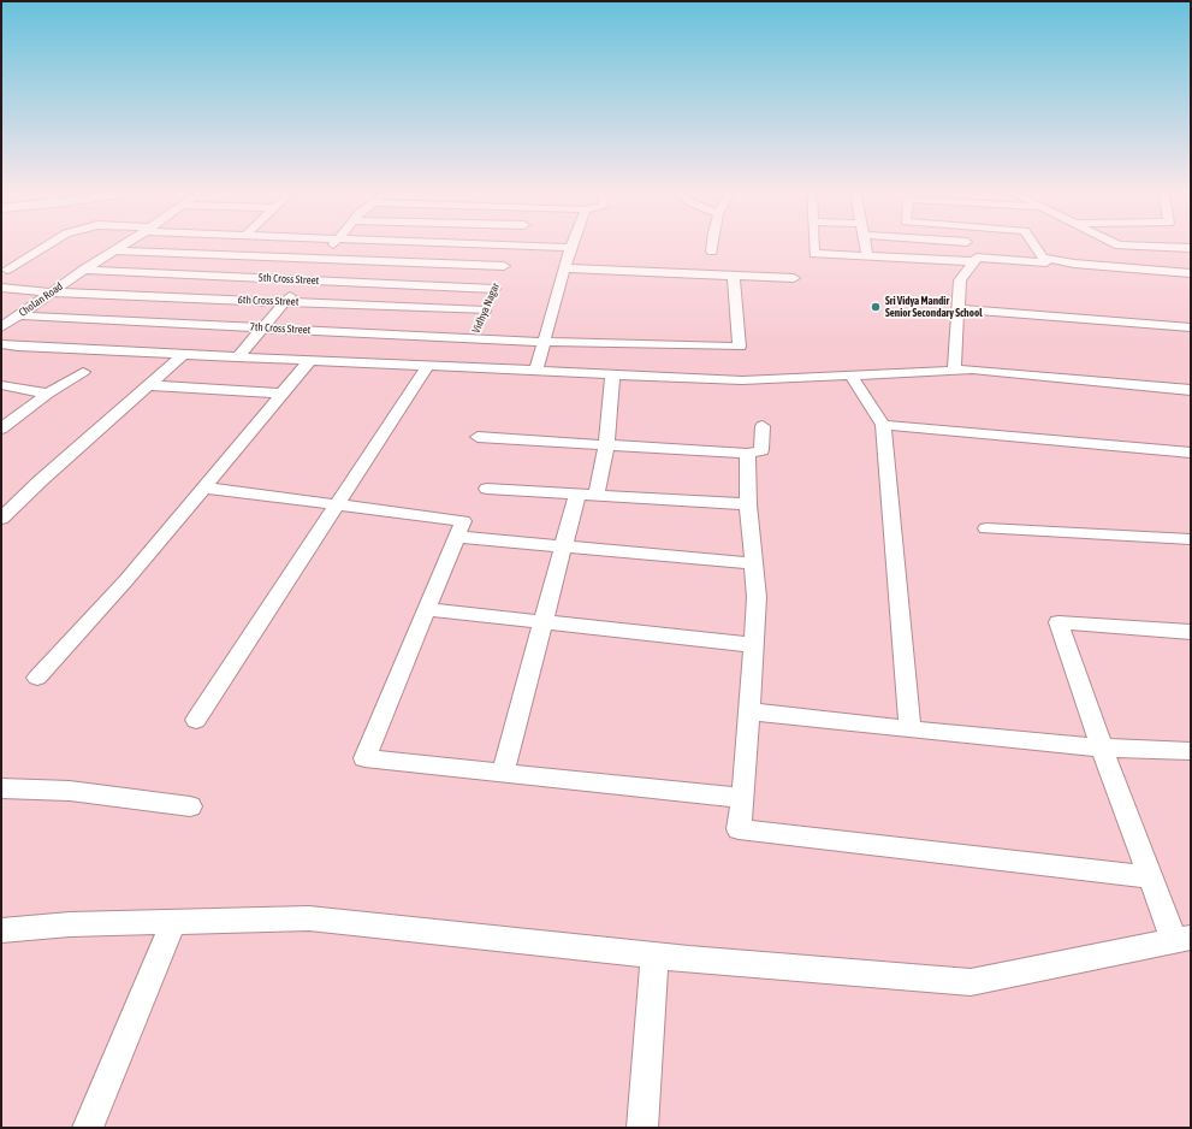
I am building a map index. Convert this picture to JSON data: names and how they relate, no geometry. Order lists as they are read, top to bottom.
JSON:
{
  "streets": {
    "street": [
      "5th Cross Street",
      "Cholan Road",
      "6th Cross Street",
      "Vidhya Nagar",
      "7th Cross Street"
    ]
  },
  "crossings": [
    ["5th Cross Street", "Cholan Road"],
    ["5th Cross Street", "Vidhya Nagar"],
    ["Cholan Road", "6th Cross Street"],
    ["Cholan Road", "7th Cross Street"],
    ["6th Cross Street", "Vidhya Nagar"],
    ["Vidhya Nagar", "7th Cross Street"]
  ],
  "places": ["Sri Vidya Mandir Senior Secondary School"]
}
